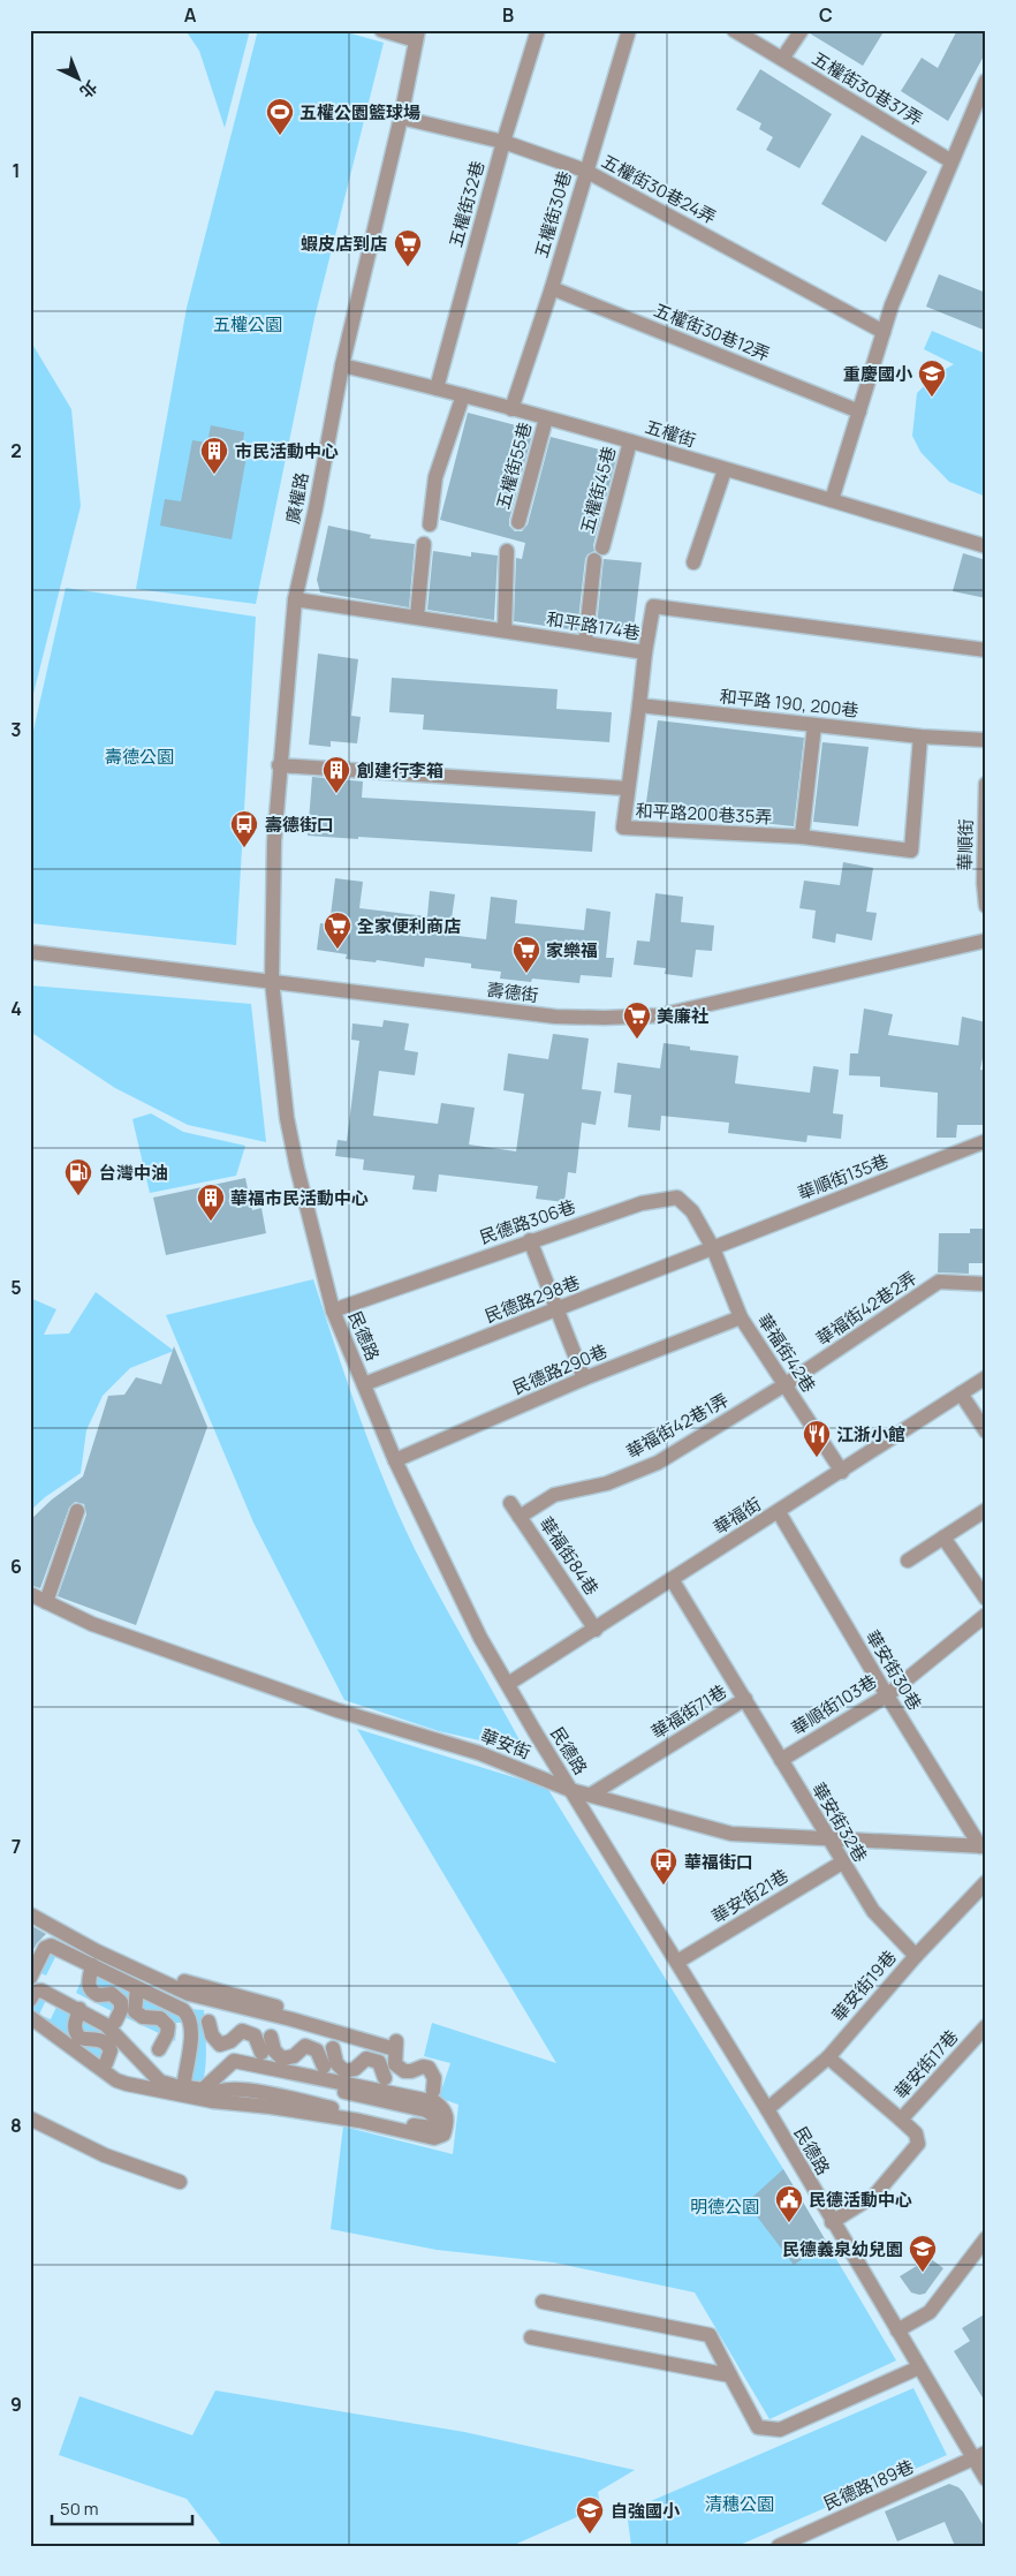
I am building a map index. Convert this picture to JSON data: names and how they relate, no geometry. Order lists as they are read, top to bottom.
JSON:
{
  "streets": {
    "street": [
      "五權街30巷37弄",
      "五權街30巷24弄",
      "五權街32巷",
      "五權街30巷",
      "五權街30巷12弄",
      "五權街",
      "五權街55巷",
      "五權街45巷",
      "廣權路",
      "和平路174巷",
      "和平路 190, 200巷",
      "和平路200巷35弄",
      "華順街",
      "壽德街",
      "華順街135巷",
      "民德路306巷",
      "民德路298巷",
      "華福街42巷2弄",
      "民德路",
      "華福街42巷",
      "民德路290巷",
      "華福街42巷1弄",
      "華福街",
      "華福街84巷",
      "華安街30巷",
      "華順街103巷",
      "華福街71巷",
      "華安街",
      "華安街32巷",
      "華安街21巷",
      "華安街19巷",
      "華安街17巷",
      "民德路189巷"
    ]
  },
  "crossings": [
    ["五權街30巷24弄", "五權街32巷"],
    ["五權街30巷24弄", "五權街30巷"],
    ["五權街30巷24弄", "廣權路"],
    ["五權街32巷", "五權街"],
    ["五權街30巷", "五權街30巷12弄"],
    ["五權街30巷", "五權街"],
    ["五權街", "五權街55巷"],
    ["五權街", "五權街45巷"],
    ["五權街", "廣權路"],
    ["廣權路", "和平路174巷"],
    ["廣權路", "壽德街"],
    ["廣權路", "民德路"],
    ["和平路 190, 200巷", "和平路200巷35弄"],
    ["壽德街", "民德路"],
    ["華順街135巷", "民德路306巷"],
    ["華順街135巷", "民德路298巷"],
    ["華順街135巷", "華福街42巷"],
    ["民德路306巷", "民德路298巷"],
    ["民德路306巷", "民德路"],
    ["民德路306巷", "華福街42巷"],
    ["民德路298巷", "民德路"],
    ["民德路298巷", "華福街42巷"],
    ["華福街42巷2弄", "華福街42巷"],
    ["華福街42巷2弄", "華福街42巷1弄"],
    ["民德路", "民德路290巷"],
    ["民德路", "華福街"],
    ["民德路", "華安街"],
    ["民德路", "華安街21巷"],
    ["民德路", "華安街19巷"],
    ["民德路", "華安街17巷"],
    ["民德路", "民德路189巷"],
    ["華福街42巷", "民德路290巷"],
    ["華福街42巷", "華福街42巷1弄"],
    ["華福街42巷", "華福街"],
    ["華福街42巷1弄", "華福街84巷"],
    ["華福街", "華福街84巷"],
    ["華福街", "華安街30巷"],
    ["華福街", "華福街71巷"],
    ["華安街30巷", "華順街103巷"],
    ["華安街30巷", "華安街"],
    ["華順街103巷", "華安街32巷"],
    ["華福街71巷", "華安街"],
    ["華福街71巷", "華安街32巷"],
    ["華安街", "華安街32巷"],
    ["華安街32巷", "華安街21巷"],
    ["華安街32巷", "華安街19巷"]
  ],
  "parks": [
    "五權公園",
    "壽德公園",
    "明德公園",
    "清穗公園"
  ],
  "places": {
    "sports": ["五權公園籃球場"],
    "supermarket": [
      "蝦皮店到店",
      "全家便利商店",
      "家樂福",
      "美廉社"
    ],
    "school or university": ["重慶國小", "民德義泉幼兒園", "自強國小"],
    "building": ["市民活動中心", "創建行李箱", "華福市民活動中心"],
    "bus stop": ["壽德街口", "華福街口"],
    "fuel station": ["台灣中油"],
    "restaurant": ["江浙小館"],
    "public building": ["民德活動中心"]
  },
  "scale_bar": "50 m",
  "north": "bottom right",
  "grid": {
    "columns": ["A", "B", "C"],
    "rows": [
      "1",
      "2",
      "3",
      "4",
      "5",
      "6",
      "7",
      "8",
      "9"
    ]
  }
}
